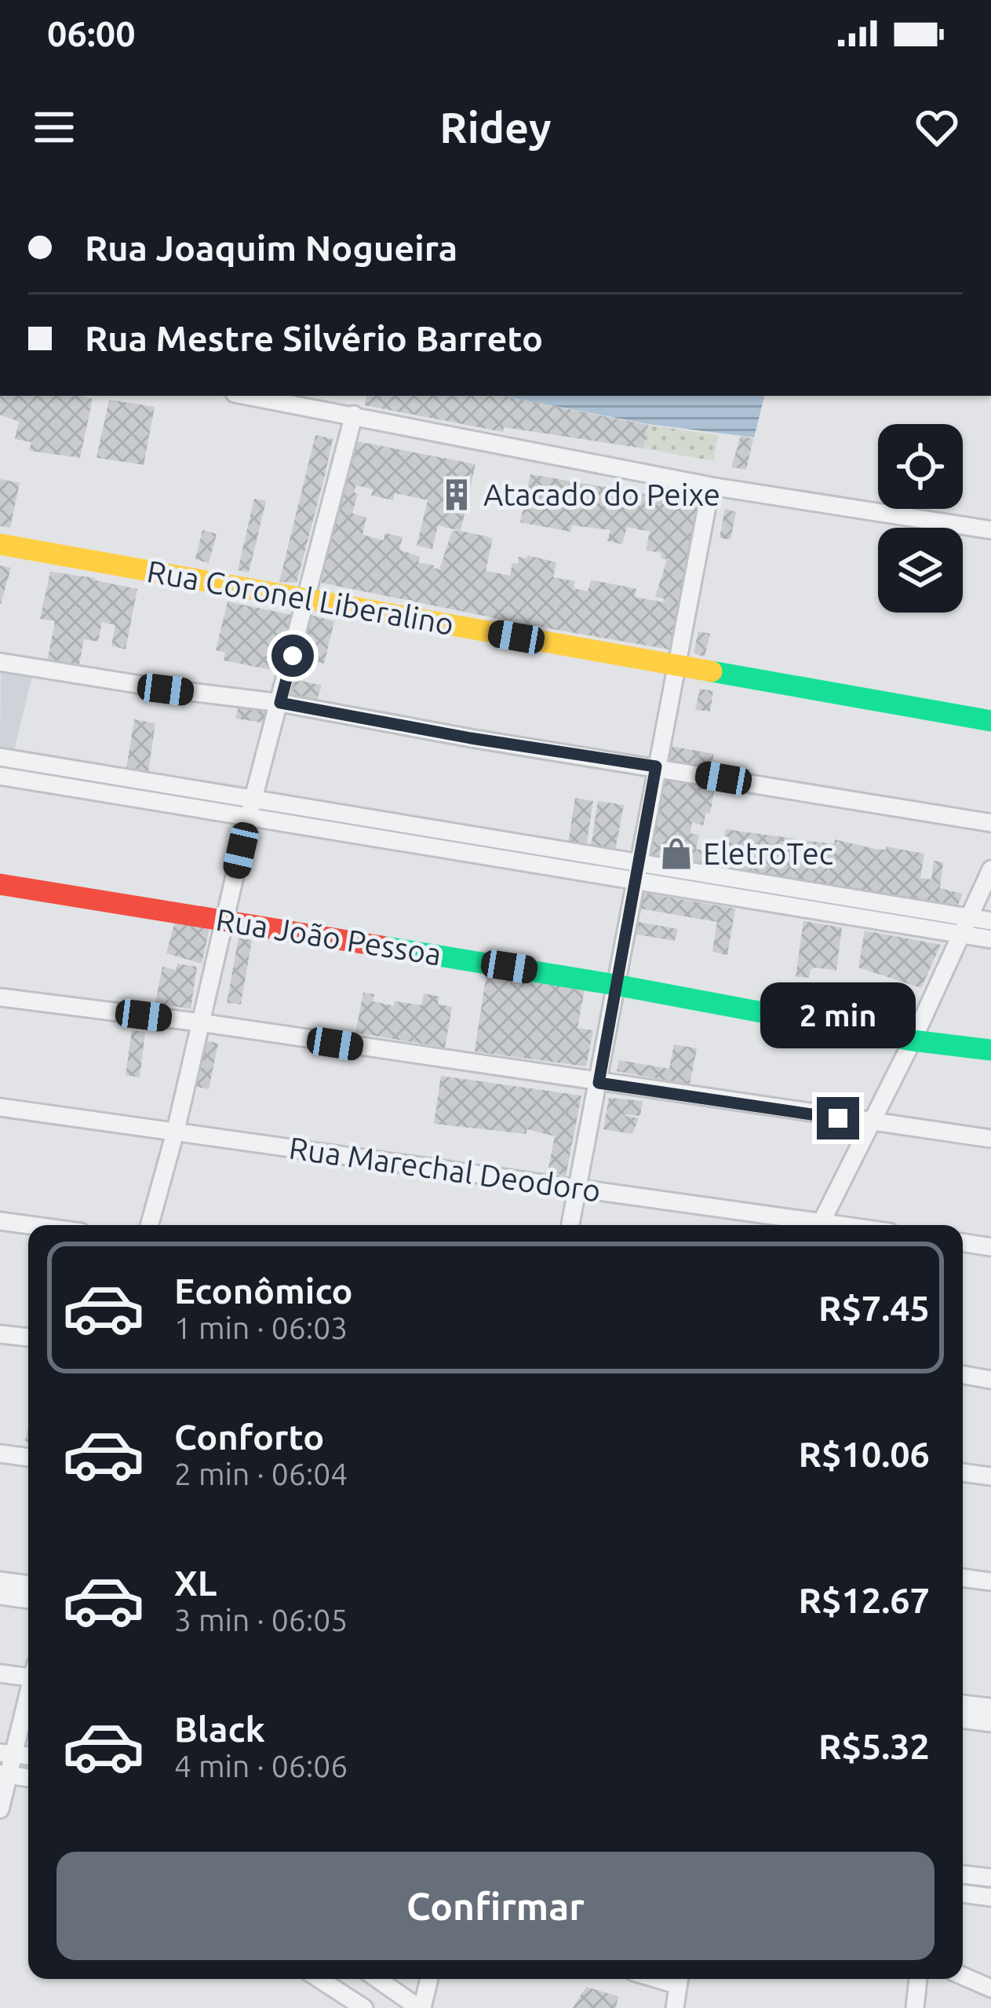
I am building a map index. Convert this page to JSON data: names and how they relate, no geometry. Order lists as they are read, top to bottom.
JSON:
{
  "streets": {
    "street": ["Rua Coronel Liberalino", "Rua João Pessoa", "Rua Marechal Deodoro"]
  },
  "places": {
    "building": ["Atacado do Peixe"],
    "shop": ["EletroTec"]
  },
  "page": {
    "status": "06:00",
    "header": "Ridey",
    "banner": ["Rua Joaquim Nogueira", "Rua Mestre Silvério Barreto"],
    "bubble": "2 min",
    "list": [
      {
        "name": "Econômico",
        "note": "1 min · 06:03",
        "value": "R$7.45"
      },
      {
        "name": "Conforto",
        "note": "2 min · 06:04",
        "value": "R$10.06"
      },
      {
        "name": "XL",
        "note": "3 min · 06:05",
        "value": "R$12.67"
      },
      {
        "name": "Black",
        "note": "4 min · 06:06",
        "value": "R$5.32"
      }
    ],
    "buttons": "Confirmar"
  }
}
